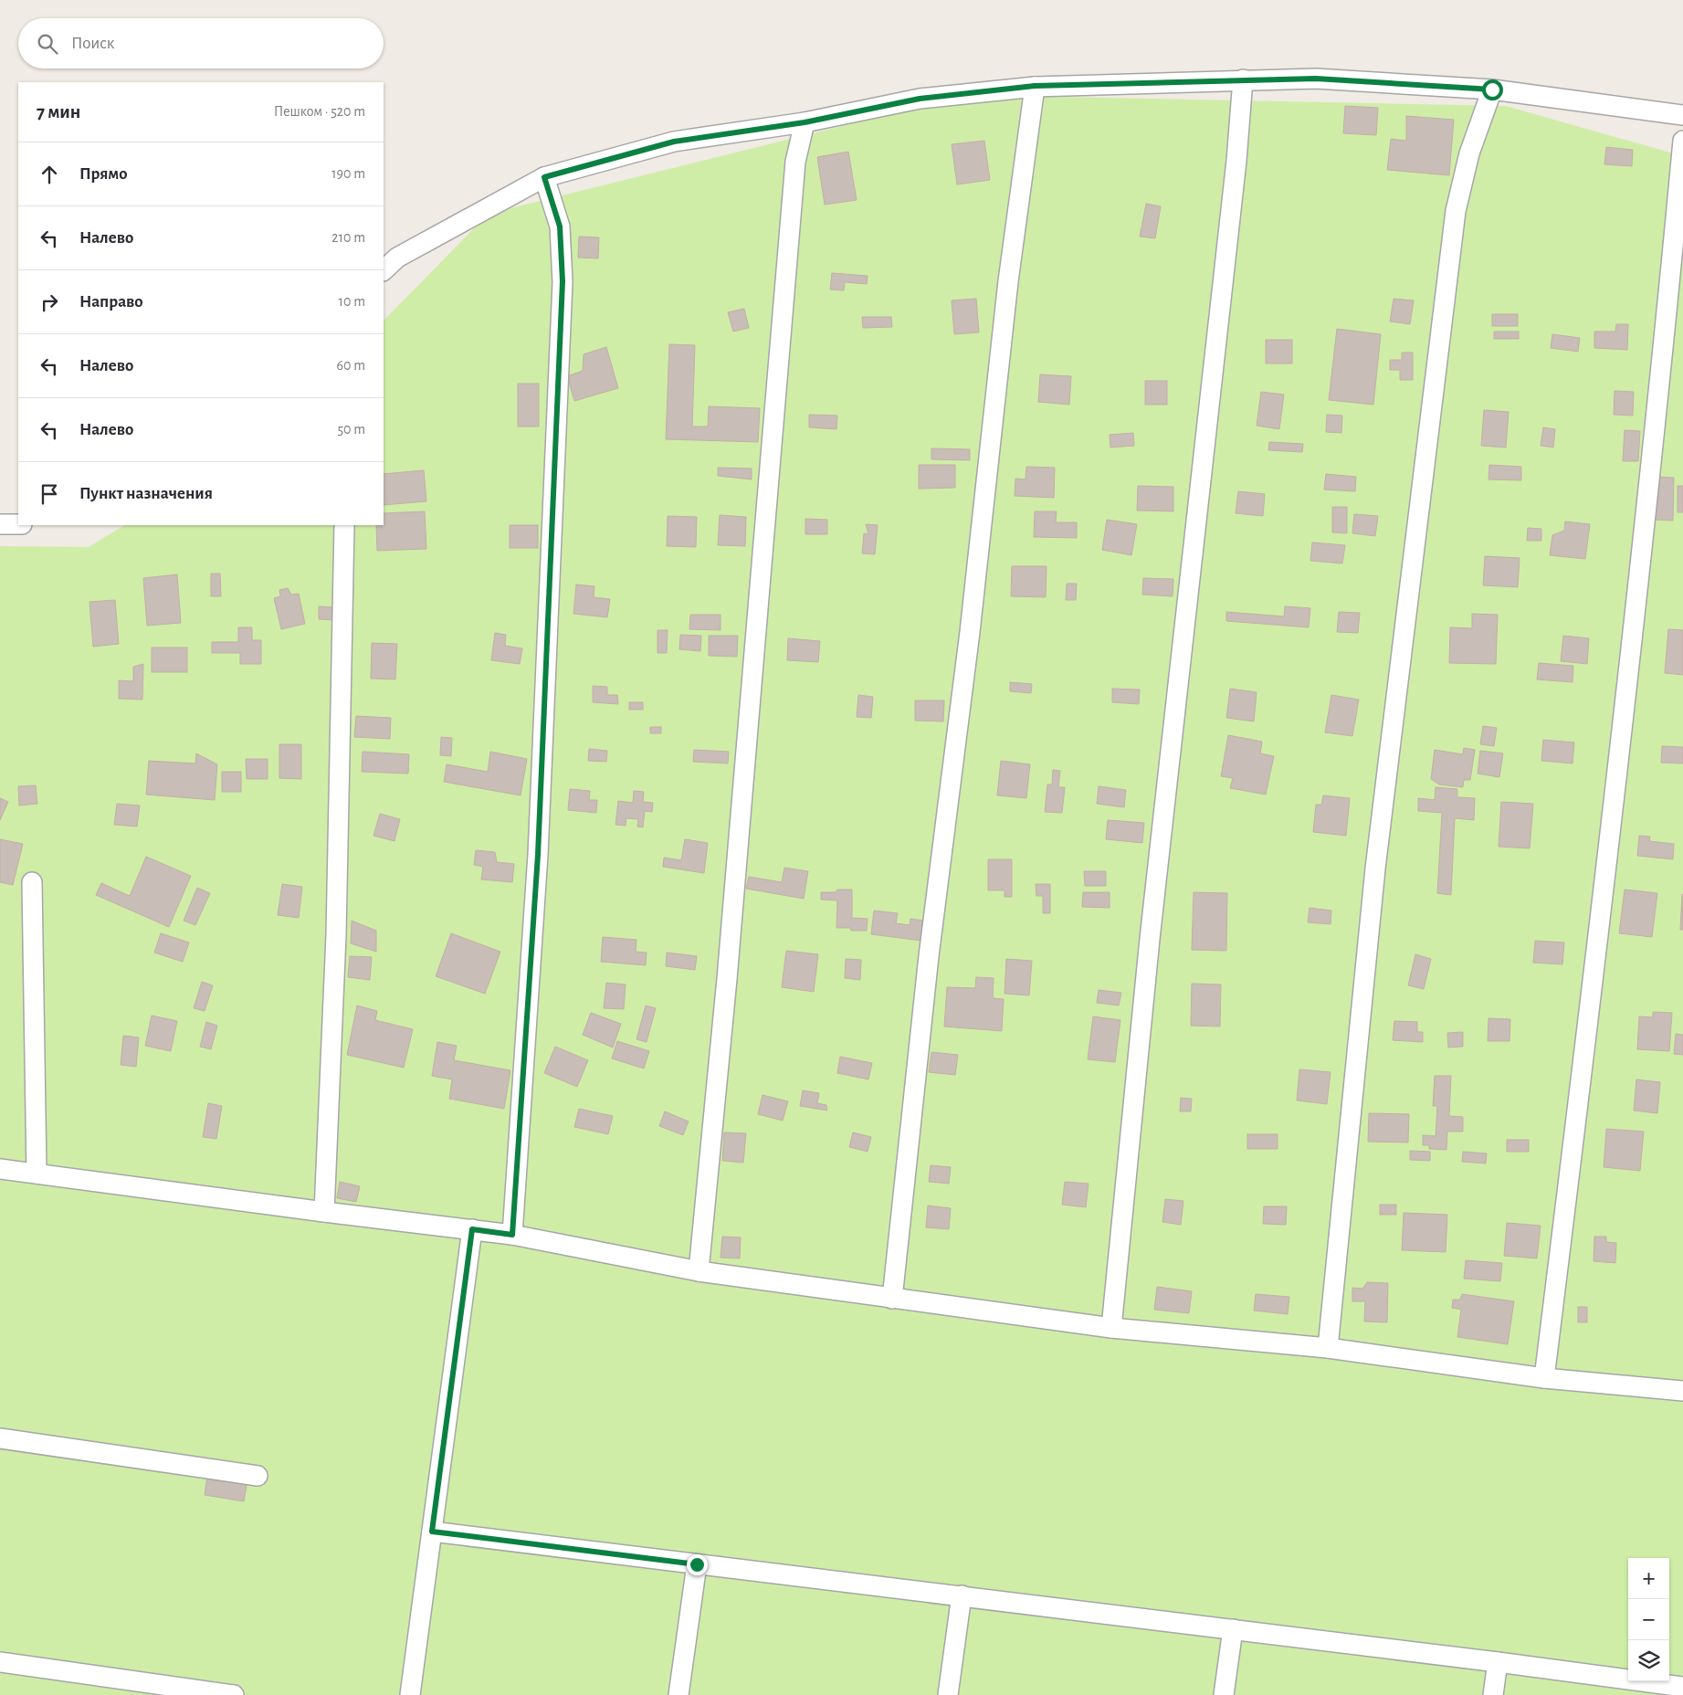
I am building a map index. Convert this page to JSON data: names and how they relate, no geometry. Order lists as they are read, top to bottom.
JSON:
{
  "page": {
    "search": "Поиск",
    "heading": ["7 мин", "Пешком · 520 m"],
    "list": [
      ["Прямо", "190 m"],
      ["Налево", "210 m"],
      ["Направо", "10 m"],
      ["Налево", "60 m"],
      ["Налево", "50 m"],
      "Пункт назначения"
    ],
    "map_buttons": ["+", "−"]
  }
}
